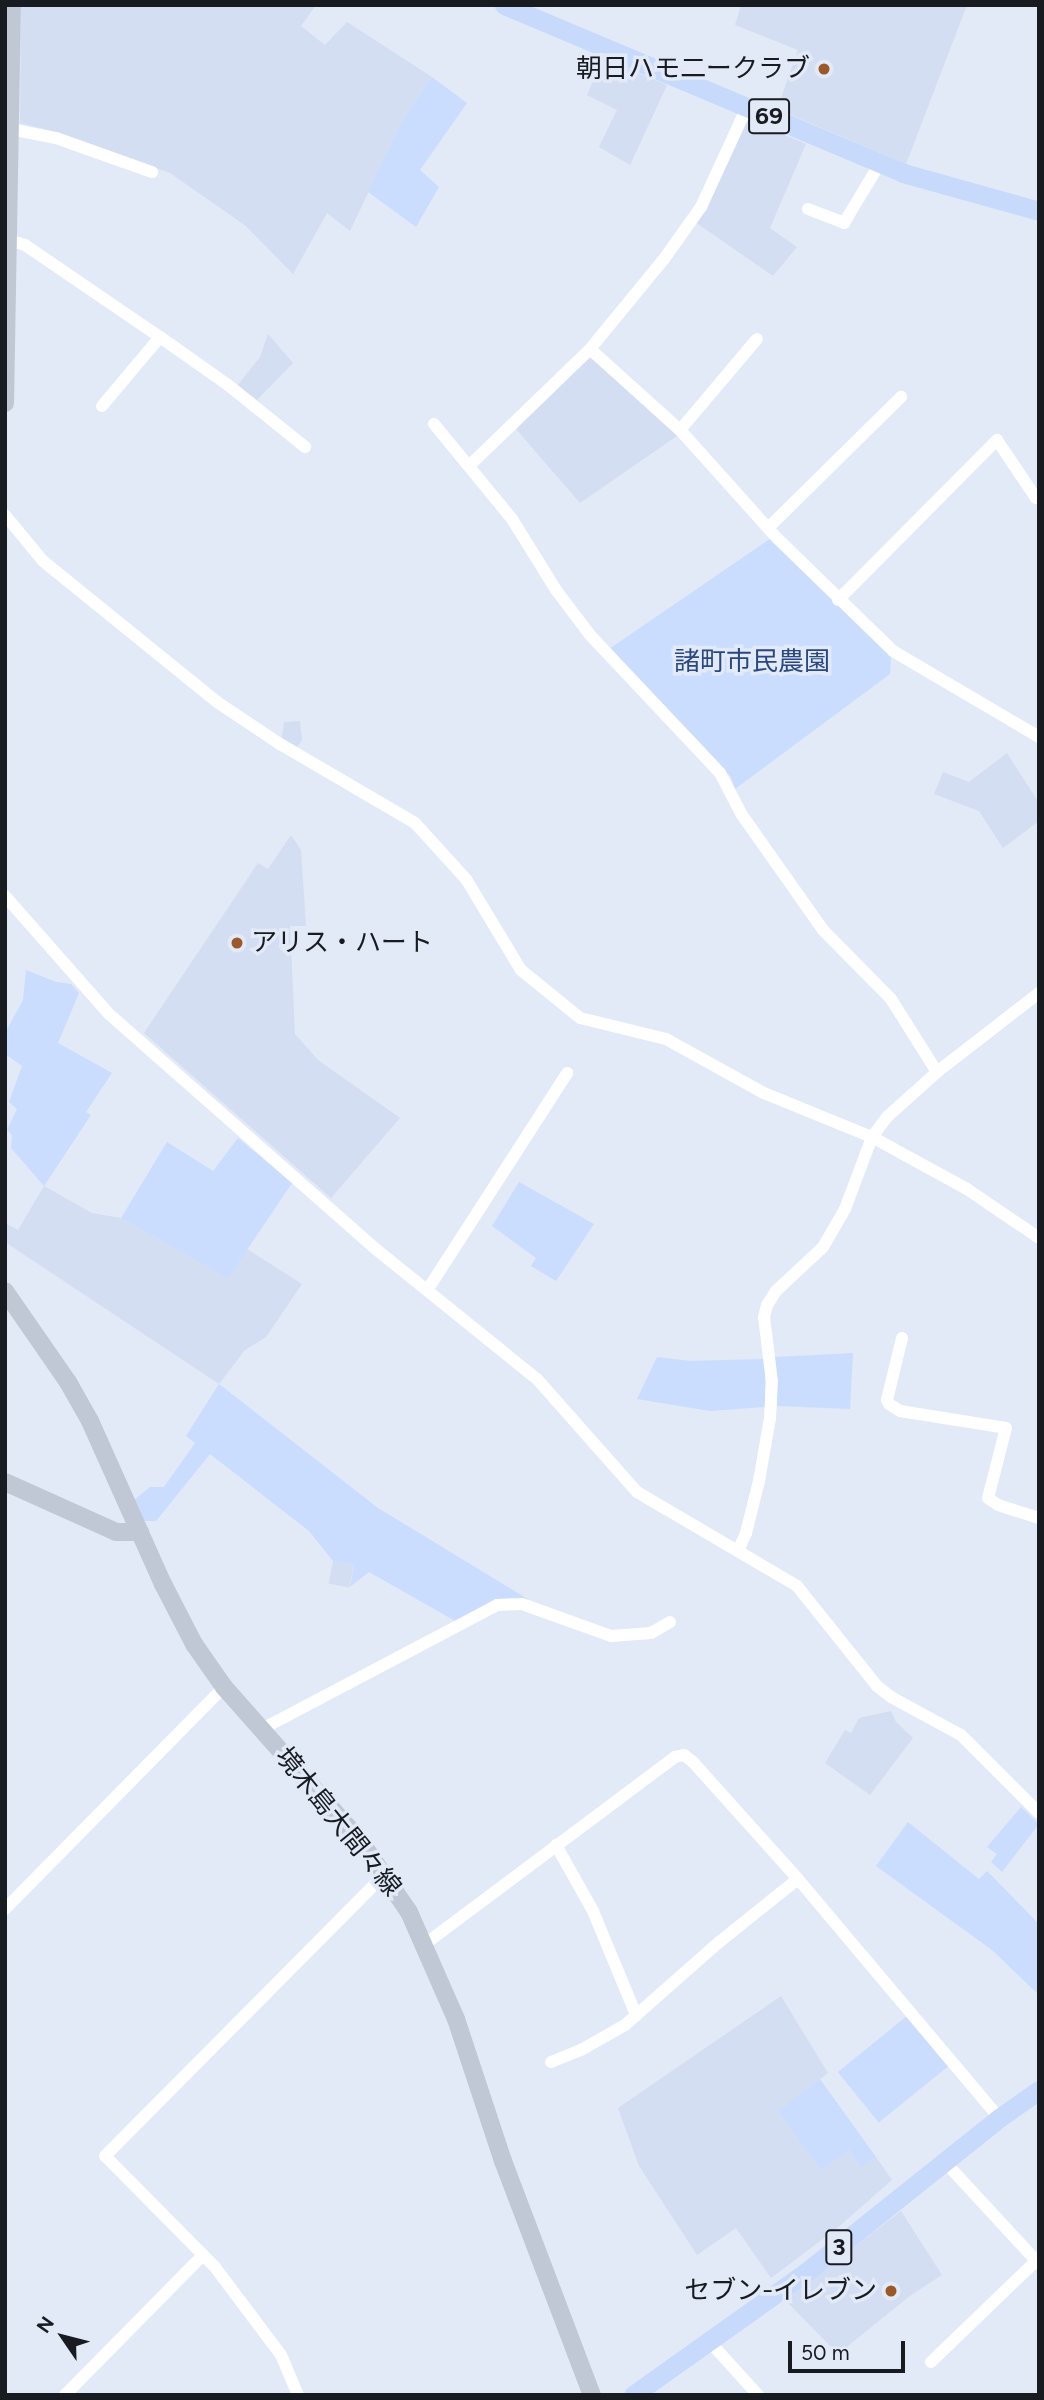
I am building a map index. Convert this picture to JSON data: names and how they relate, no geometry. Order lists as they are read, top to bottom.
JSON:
{
  "streets": {
    "main road": ["69", "境木島大間々線", "3"]
  },
  "parks": ["諸町市民農園"],
  "places": ["朝日ハモ二ークラブ", "アリス・ハート", "セブン-イレブン"],
  "scale_bar": "50 m",
  "north": "top left"
}
